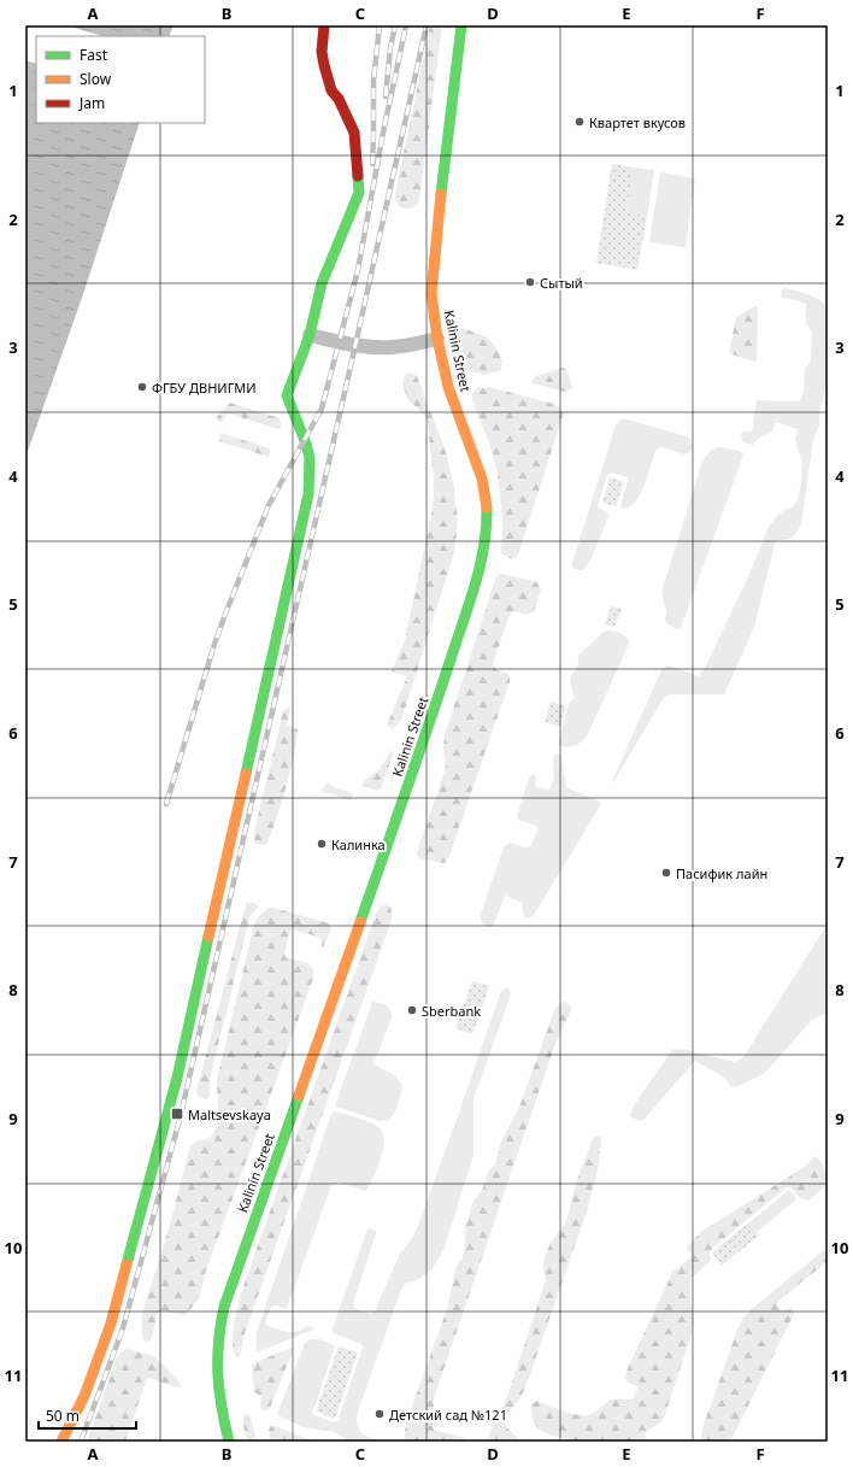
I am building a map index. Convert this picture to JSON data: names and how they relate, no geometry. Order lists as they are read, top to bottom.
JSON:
{
  "streets": {
    "street": ["Kalinin Street"]
  },
  "places": {
    "other": [
      "Квартет вкусов",
      "Сытый",
      "ФГБУ ДВНИГМИ",
      "Калинка",
      "Пасифик лайн",
      "Sberbank",
      "Детский сад №121"
    ],
    "transit": ["Maltsevskaya"]
  },
  "legend": ["Fast", "Slow", "Jam"],
  "scale_bar": "50 m",
  "grid": {
    "columns": [
      "A",
      "B",
      "C",
      "D",
      "E",
      "F"
    ],
    "rows": [
      "1",
      "2",
      "3",
      "4",
      "5",
      "6",
      "7",
      "8",
      "9",
      "10",
      "11"
    ]
  }
}
